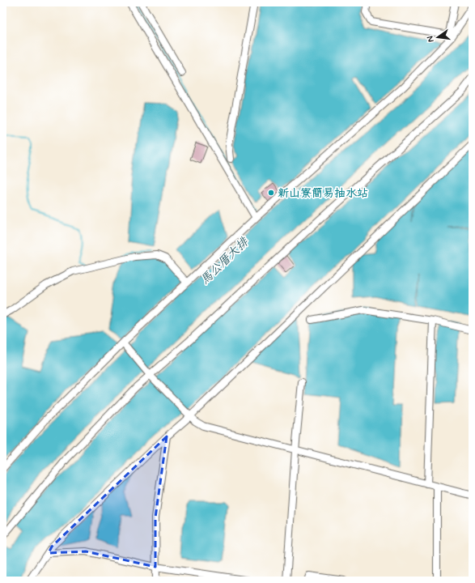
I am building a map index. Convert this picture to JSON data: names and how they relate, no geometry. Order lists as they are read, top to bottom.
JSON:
{
  "water": ["馬公厝大排"],
  "places": ["新山寮簡易抽水站"],
  "north": "left"
}
